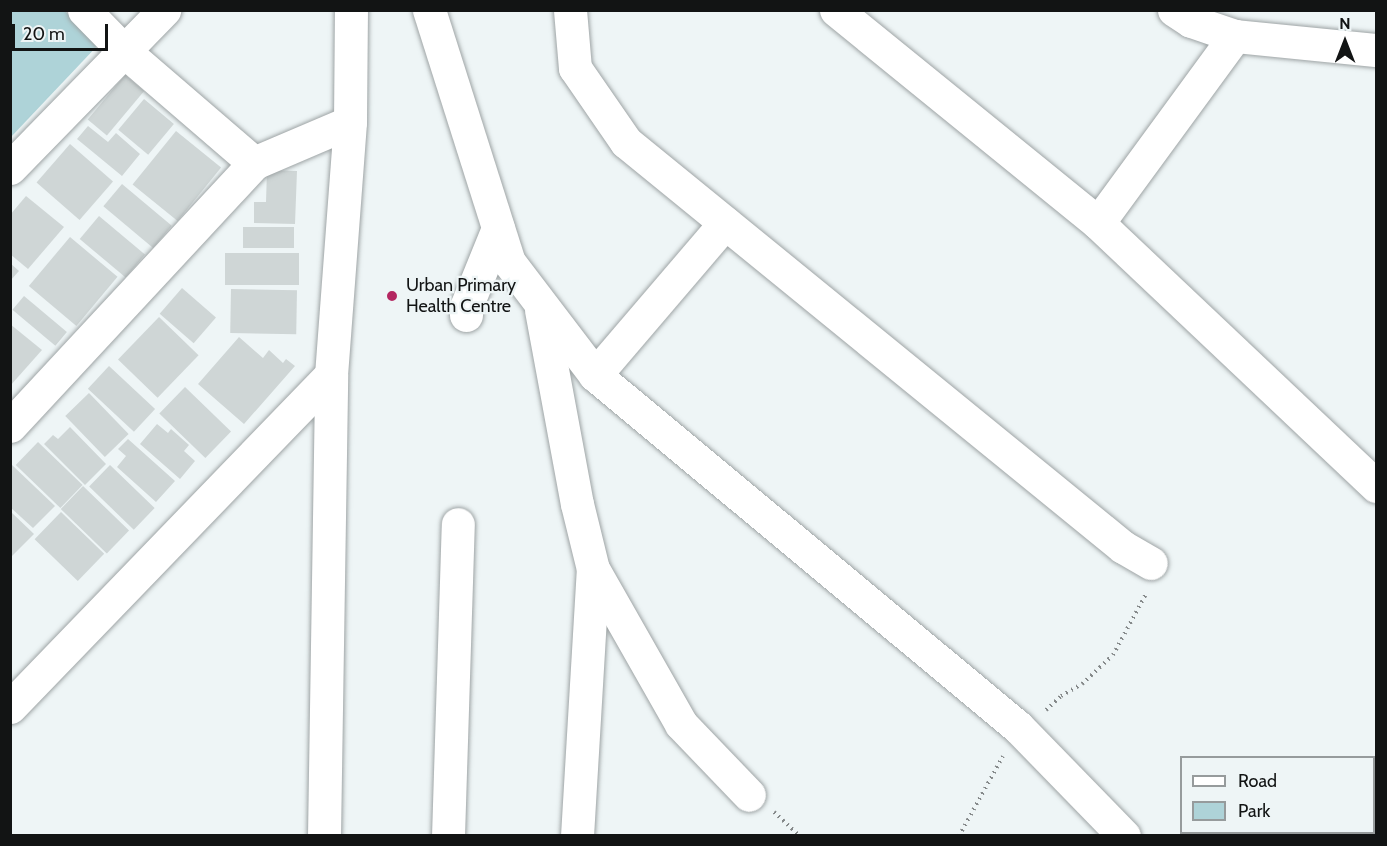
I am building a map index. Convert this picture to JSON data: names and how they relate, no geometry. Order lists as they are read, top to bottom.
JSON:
{
  "places": ["Urban Primary Health Centre"],
  "legend": ["Road", "Park"],
  "scale_bar": "20 m",
  "north": "top"
}
